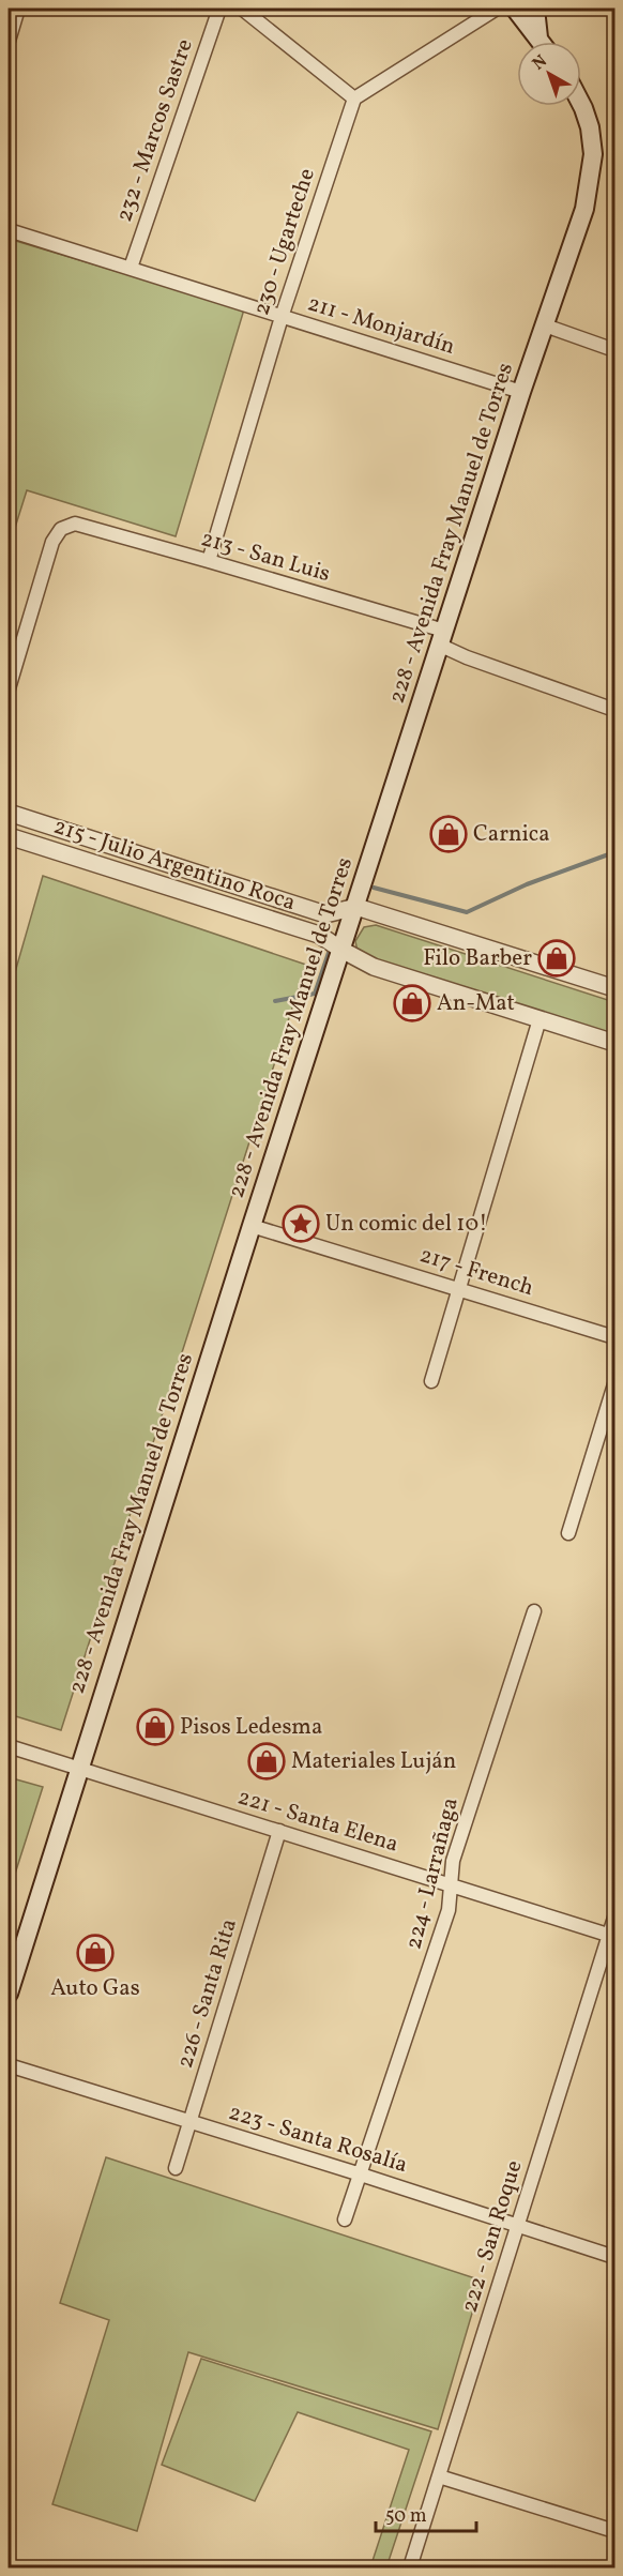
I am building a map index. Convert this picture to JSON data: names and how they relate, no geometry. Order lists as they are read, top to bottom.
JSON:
{
  "streets": {
    "main road": ["228 - Avenida Fray Manuel de Torres"],
    "street": [
      "232 - Marcos Sastre",
      "230 - Ugarteche",
      "211 - Monjardín",
      "213 - San Luis",
      "215 - Julio Argentino Roca",
      "217 - French",
      "221 - Santa Elena",
      "224 - Larrañaga",
      "226 - Santa Rita",
      "223 - Santa Rosalía",
      "222 - San Roque"
    ]
  },
  "crossings": [
    ["232 - Marcos Sastre", "211 - Monjardín"],
    ["230 - Ugarteche", "211 - Monjardín"],
    ["230 - Ugarteche", "213 - San Luis"],
    ["211 - Monjardín", "228 - Avenida Fray Manuel de Torres"],
    ["228 - Avenida Fray Manuel de Torres", "213 - San Luis"],
    ["228 - Avenida Fray Manuel de Torres", "215 - Julio Argentino Roca"],
    ["228 - Avenida Fray Manuel de Torres", "217 - French"],
    ["228 - Avenida Fray Manuel de Torres", "221 - Santa Elena"],
    ["221 - Santa Elena", "224 - Larrañaga"],
    ["221 - Santa Elena", "226 - Santa Rita"],
    ["221 - Santa Elena", "222 - San Roque"],
    ["224 - Larrañaga", "223 - Santa Rosalía"],
    ["226 - Santa Rita", "223 - Santa Rosalía"],
    ["223 - Santa Rosalía", "222 - San Roque"]
  ],
  "places": {
    "shop": [
      "Carnica",
      "Filo Barber",
      "An-Mat",
      "Pisos Ledesma",
      "Materiales Luján",
      "Auto Gas"
    ],
    "place": ["Un comic del 10!"]
  },
  "scale_bar": "50 m",
  "north": "top left"
}
